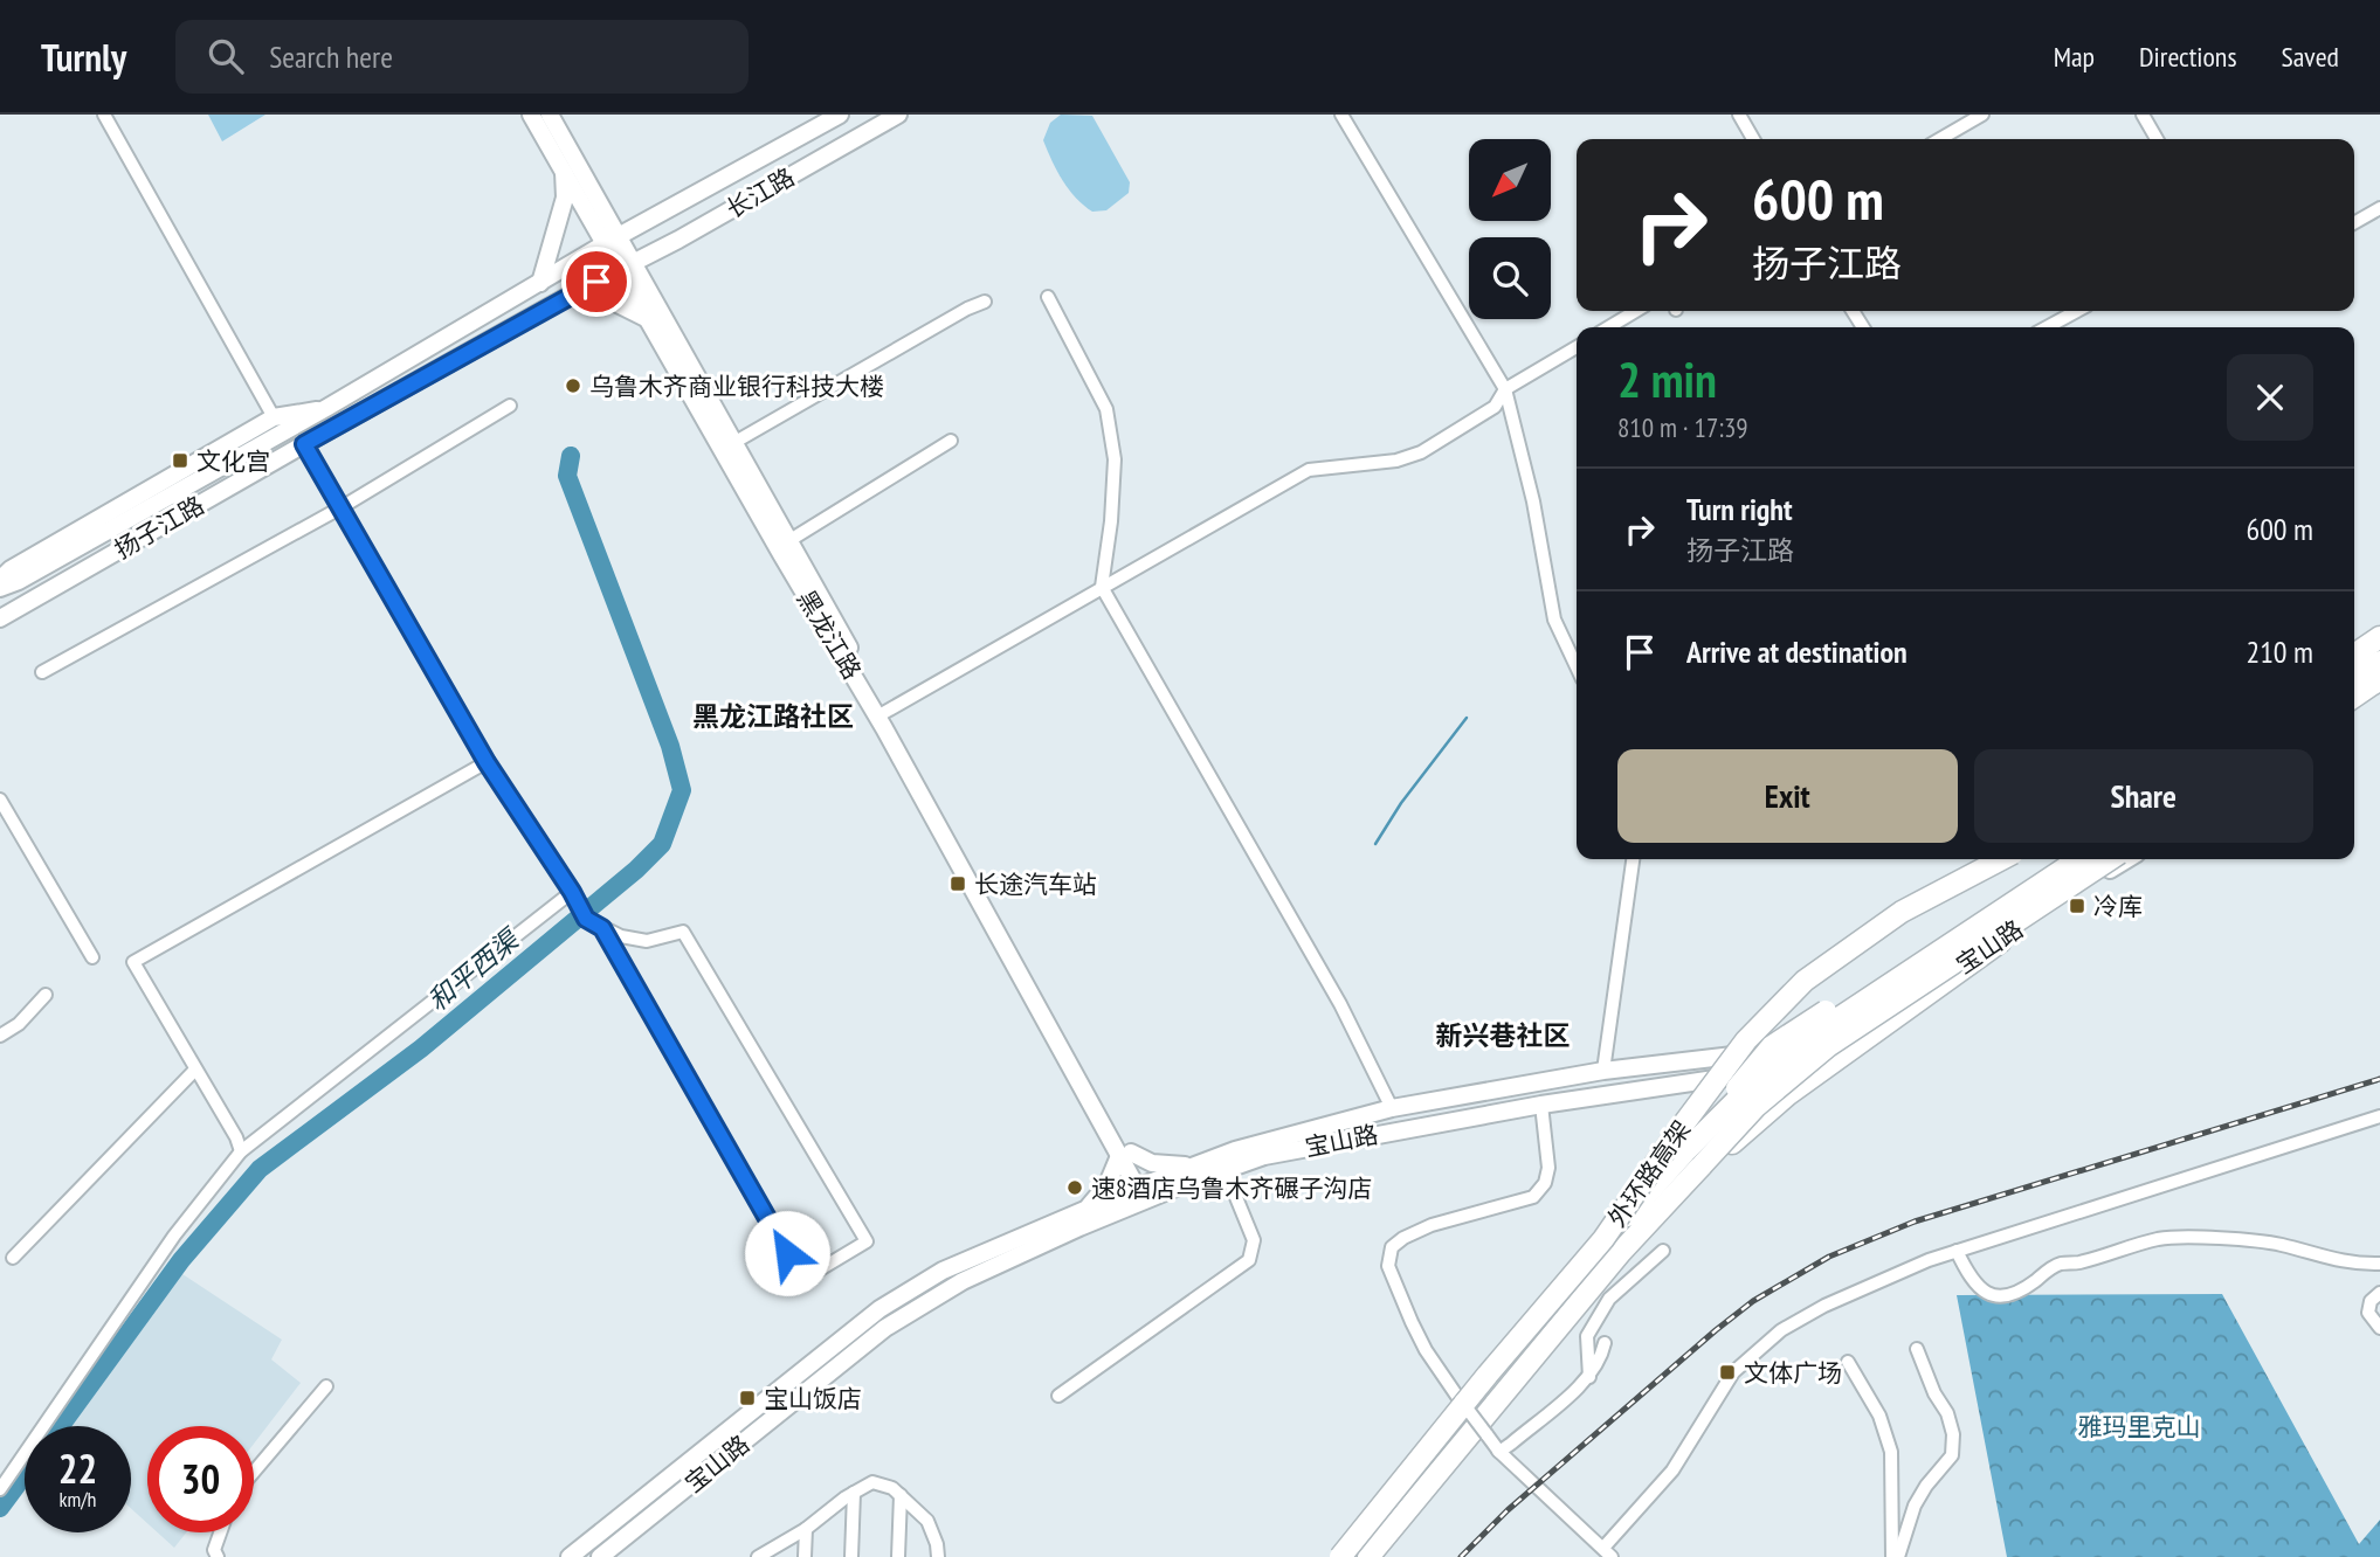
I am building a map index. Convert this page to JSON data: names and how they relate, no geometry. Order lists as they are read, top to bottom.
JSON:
{
  "streets": {
    "highway": ["外环路高架"],
    "main road": [
      "长江路",
      "扬子江路",
      "黑龙江路",
      "宝山路"
    ]
  },
  "crossings": [
    ["长江路", "扬子江路"],
    ["长江路", "黑龙江路"],
    ["扬子江路", "黑龙江路"],
    ["黑龙江路", "宝山路"]
  ],
  "districts": ["黑龙江路社区", "新兴巷社区"],
  "water": ["和平西渠"],
  "parks": ["雅玛里克山"],
  "places": {
    "other": ["乌鲁木齐商业银行科技大楼", "速8酒店乌鲁木齐碾子沟店"],
    "transit": [
      "文化宫",
      "长途汽车站",
      "冷库",
      "文体广场",
      "宝山饭店"
    ]
  },
  "north": "bottom left",
  "page": {
    "header": "Turnly",
    "search": "Search here",
    "nav": ["Map", "Directions", "Saved"],
    "turn": ["600 m", "扬子江路"],
    "heading": ["2 min", "810 m · 17:39"],
    "list": [
      {
        "name": "Turn right",
        "note": "扬子江路",
        "value": "600 m"
      },
      {
        "name": "Arrive at destination",
        "value": "210 m"
      }
    ],
    "buttons": ["Exit", "Share"],
    "speed": "22 km/h",
    "limit": "30"
  }
}
